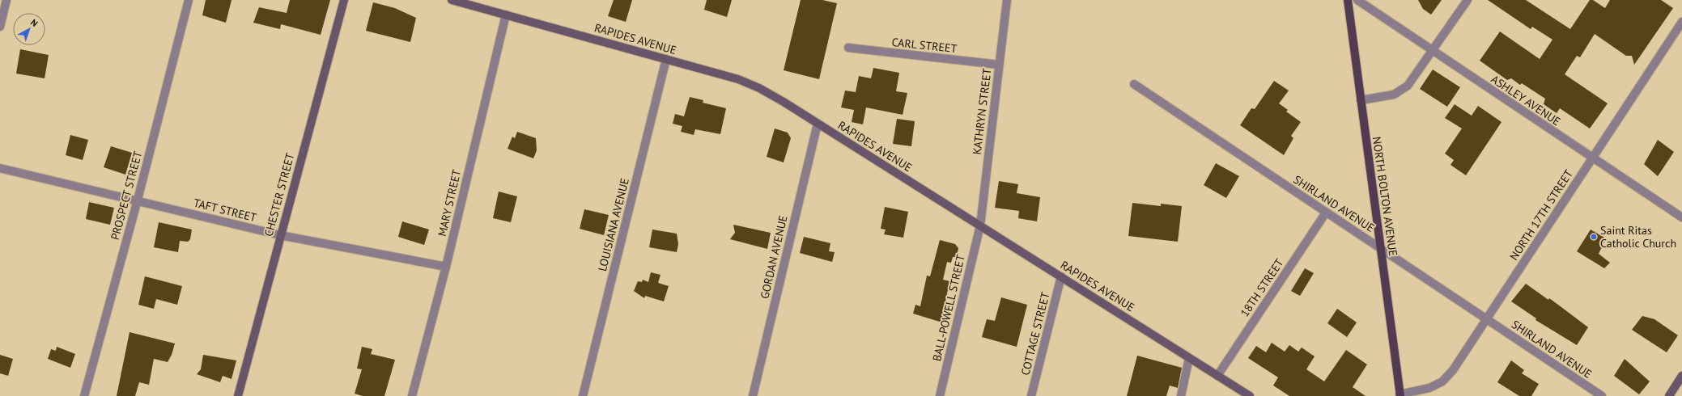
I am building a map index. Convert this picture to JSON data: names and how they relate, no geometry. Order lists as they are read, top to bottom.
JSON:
{
  "streets": {
    "main road": ["RAPIDES AVENUE", "CHESTER STREET", "NORTH BOLTON AVENUE"],
    "street": [
      "CARL STREET",
      "ASHLEY AVENUE",
      "KATHRYN STREET",
      "PROSPECT STREET",
      "MARY STREET",
      "SHIRLAND AVENUE",
      "TAFT STREET",
      "NORTH 17TH STREET",
      "LOUISIANA AVENUE",
      "GORDAN AVENUE",
      "18TH STREET",
      "BALL-POWELL STREET",
      "COTTAGE STREET"
    ]
  },
  "crossings": [
    ["RAPIDES AVENUE", "KATHRYN STREET"],
    ["RAPIDES AVENUE", "MARY STREET"],
    ["RAPIDES AVENUE", "LOUISIANA AVENUE"],
    ["RAPIDES AVENUE", "GORDAN AVENUE"],
    ["RAPIDES AVENUE", "18TH STREET"],
    ["RAPIDES AVENUE", "BALL-POWELL STREET"],
    ["RAPIDES AVENUE", "COTTAGE STREET"],
    ["CARL STREET", "KATHRYN STREET"],
    ["ASHLEY AVENUE", "NORTH 17TH STREET"],
    ["KATHRYN STREET", "BALL-POWELL STREET"],
    ["CHESTER STREET", "TAFT STREET"],
    ["PROSPECT STREET", "TAFT STREET"],
    ["NORTH BOLTON AVENUE", "SHIRLAND AVENUE"],
    ["NORTH BOLTON AVENUE", "NORTH 17TH STREET"],
    ["MARY STREET", "TAFT STREET"],
    ["SHIRLAND AVENUE", "NORTH 17TH STREET"],
    ["SHIRLAND AVENUE", "18TH STREET"]
  ],
  "places": ["Saint Ritas Catholic Church"],
  "north": "top right"
}
